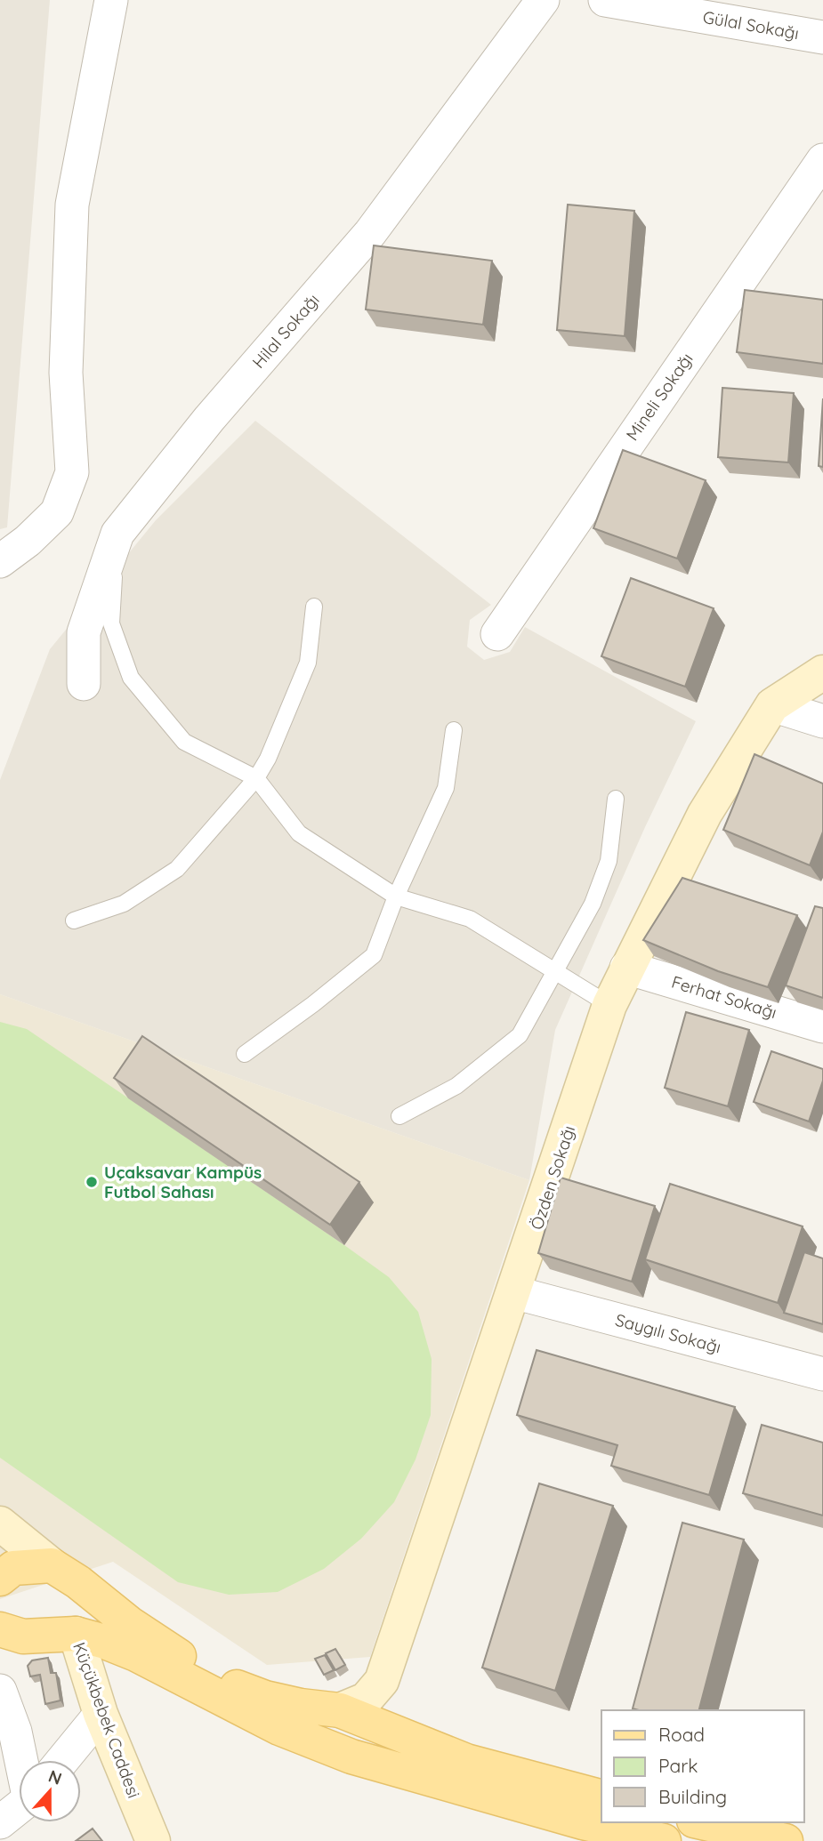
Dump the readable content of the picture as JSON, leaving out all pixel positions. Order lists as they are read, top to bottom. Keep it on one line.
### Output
{"streets":{"street":["Gülal Sokağı","Hilal Sokağı","Mineli Sokağı","Ferhat Sokağı","Özden Sokağı","Saygılı Sokağı","Küçükbebek Caddesi"]},"crossings":[["Ferhat Sokağı","Özden Sokağı"],["Özden Sokağı","Saygılı Sokağı"]],"places":["Uçaksavar Kampüs Futbol Sahası"],"legend":["Road","Park","Building"],"north":"top"}
